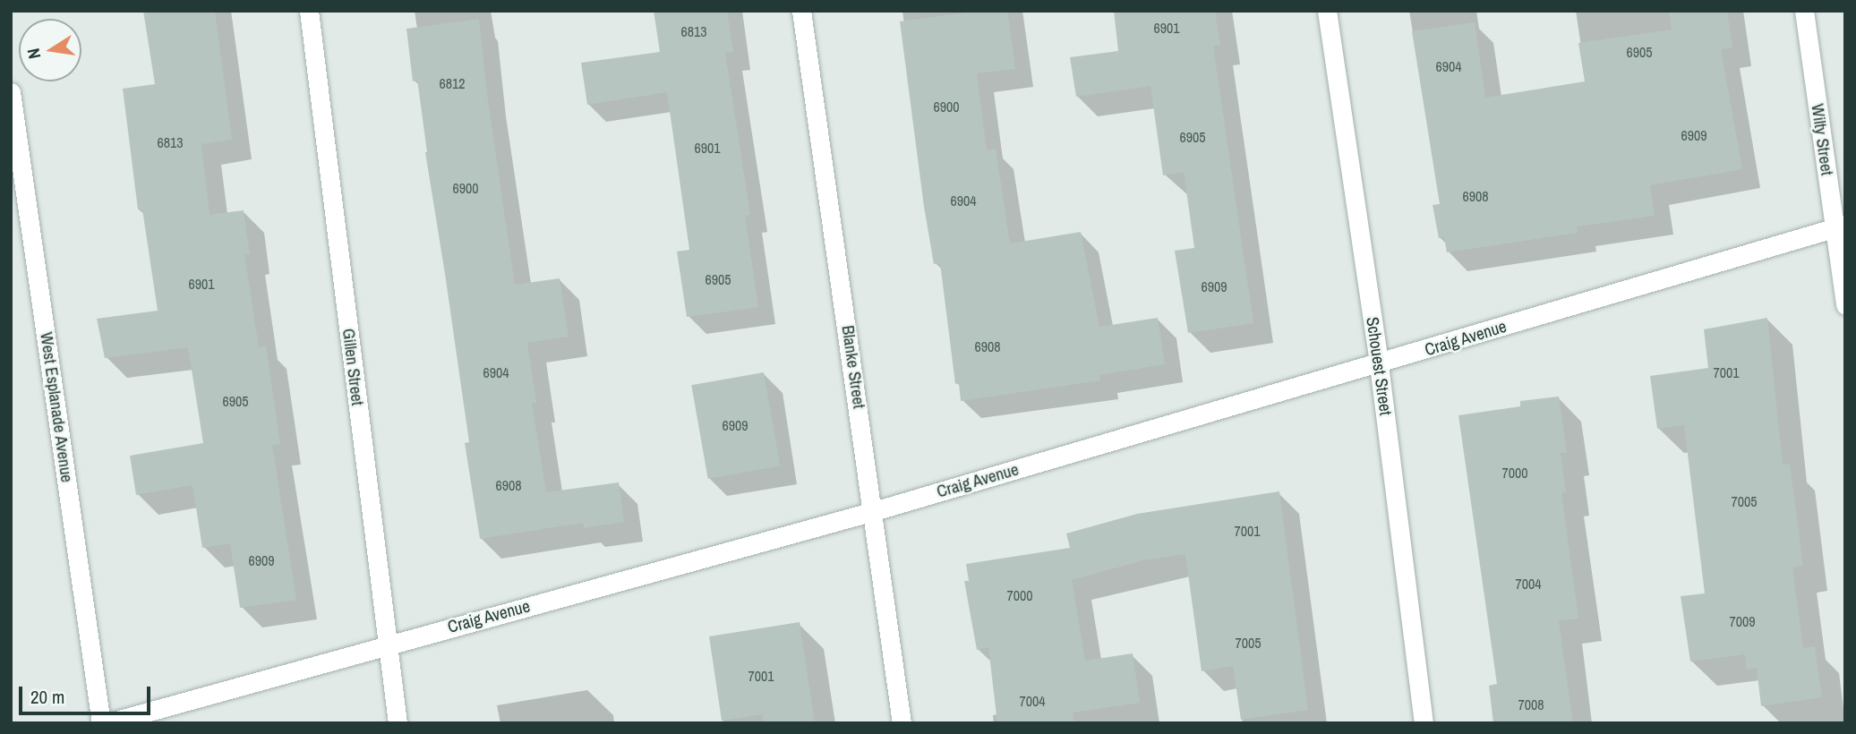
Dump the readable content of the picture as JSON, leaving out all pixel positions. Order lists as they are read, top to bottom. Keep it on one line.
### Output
{"streets":{"street":["Wilty Street","Craig Avenue","Schouest Street","Gillen Street","Blanke Street","West Esplanade Avenue"]},"crossings":[["Wilty Street","Craig Avenue"],["Craig Avenue","Schouest Street"],["Craig Avenue","Gillen Street"],["Craig Avenue","Blanke Street"]],"house_numbers":["6901","6813","6905","6904","6812","6900","6909","6905","6813","6901","6900","6908","6904","6905","6901","6909","6908","6904","7001","6905","6909","7000","6908","7005","7001","6909","7004","7000","7009","7005","7001","7004","7008"],"scale_bar":"20 m","north":"left"}
